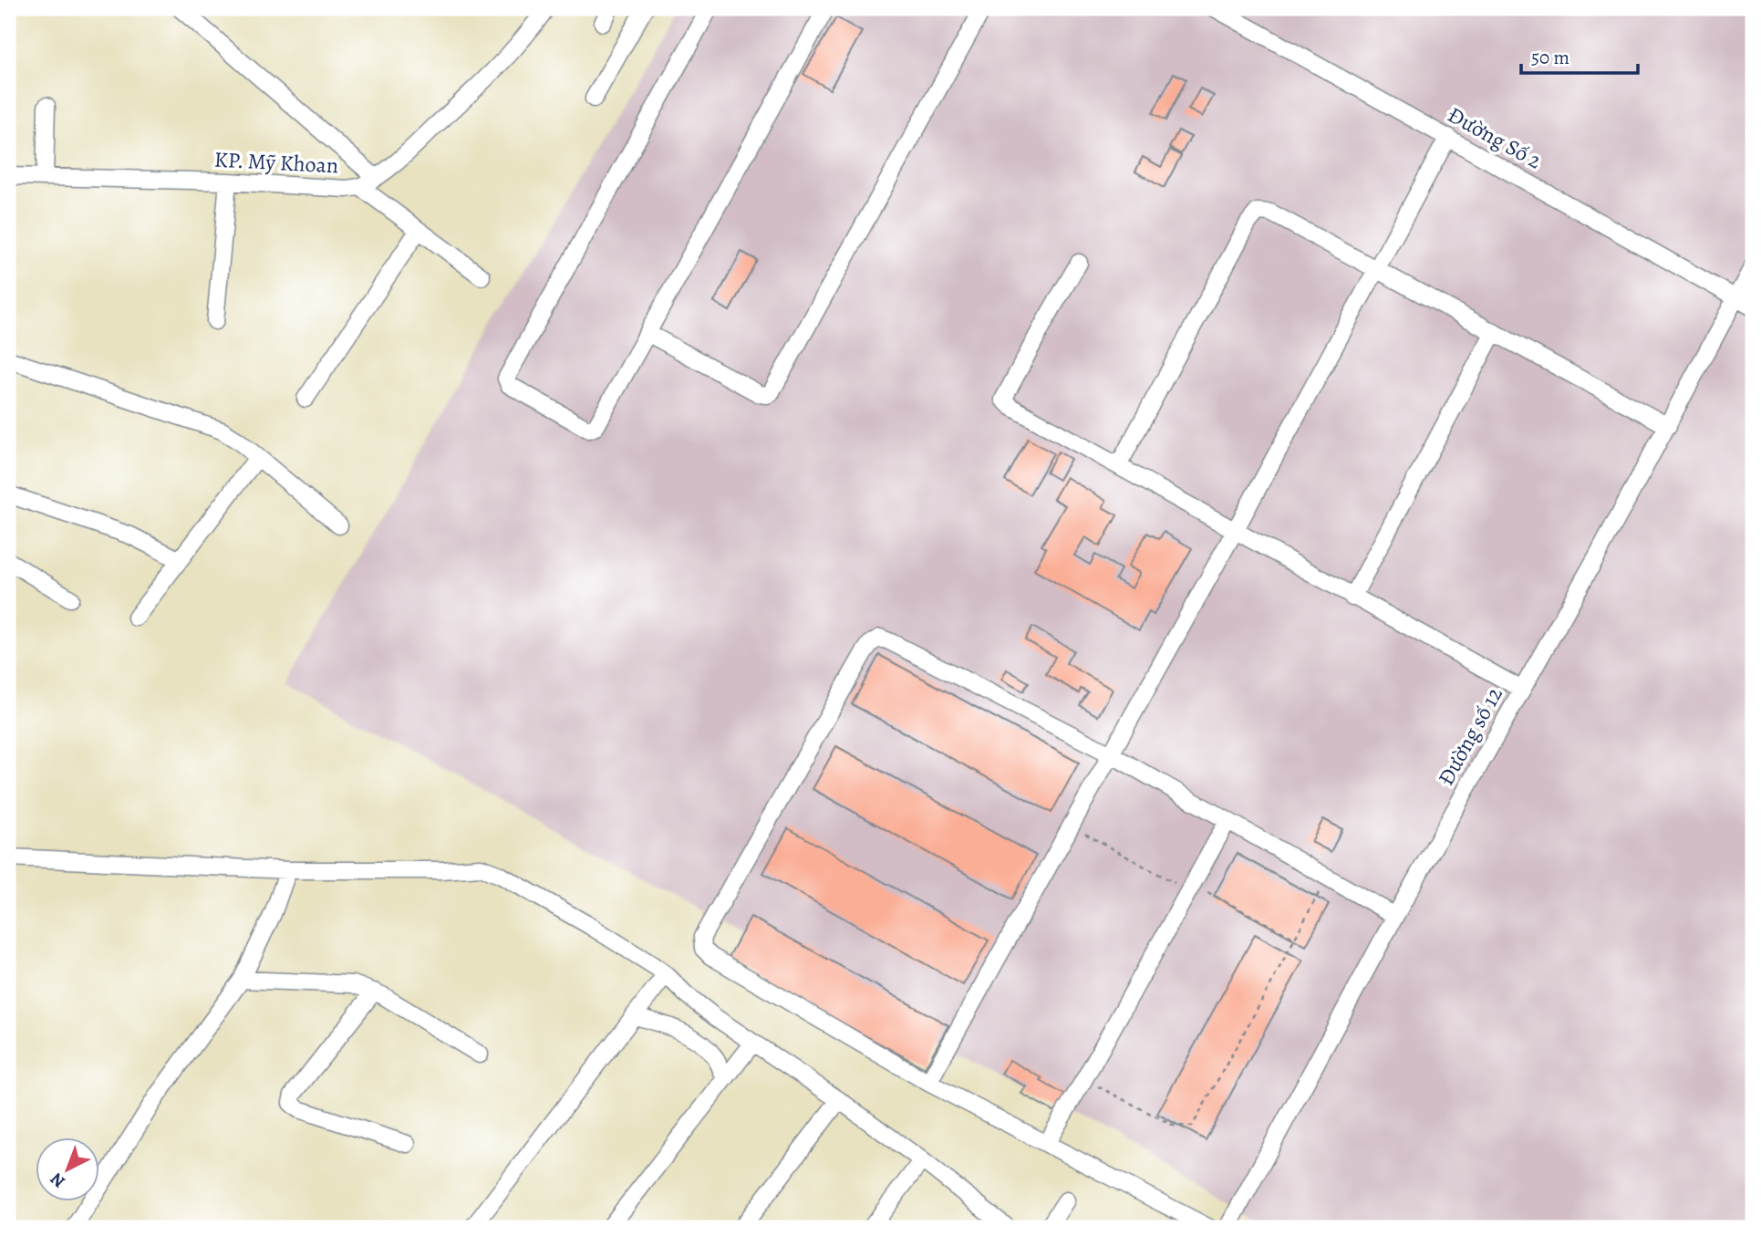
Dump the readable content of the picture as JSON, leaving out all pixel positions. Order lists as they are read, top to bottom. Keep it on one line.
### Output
{"streets":{"street":["Đường Số 2","KP. Mỹ Khoan","Đường số 12"]},"crossings":[["Đường Số 2","Đường số 12"]],"scale_bar":"50 m","north":"bottom left"}
